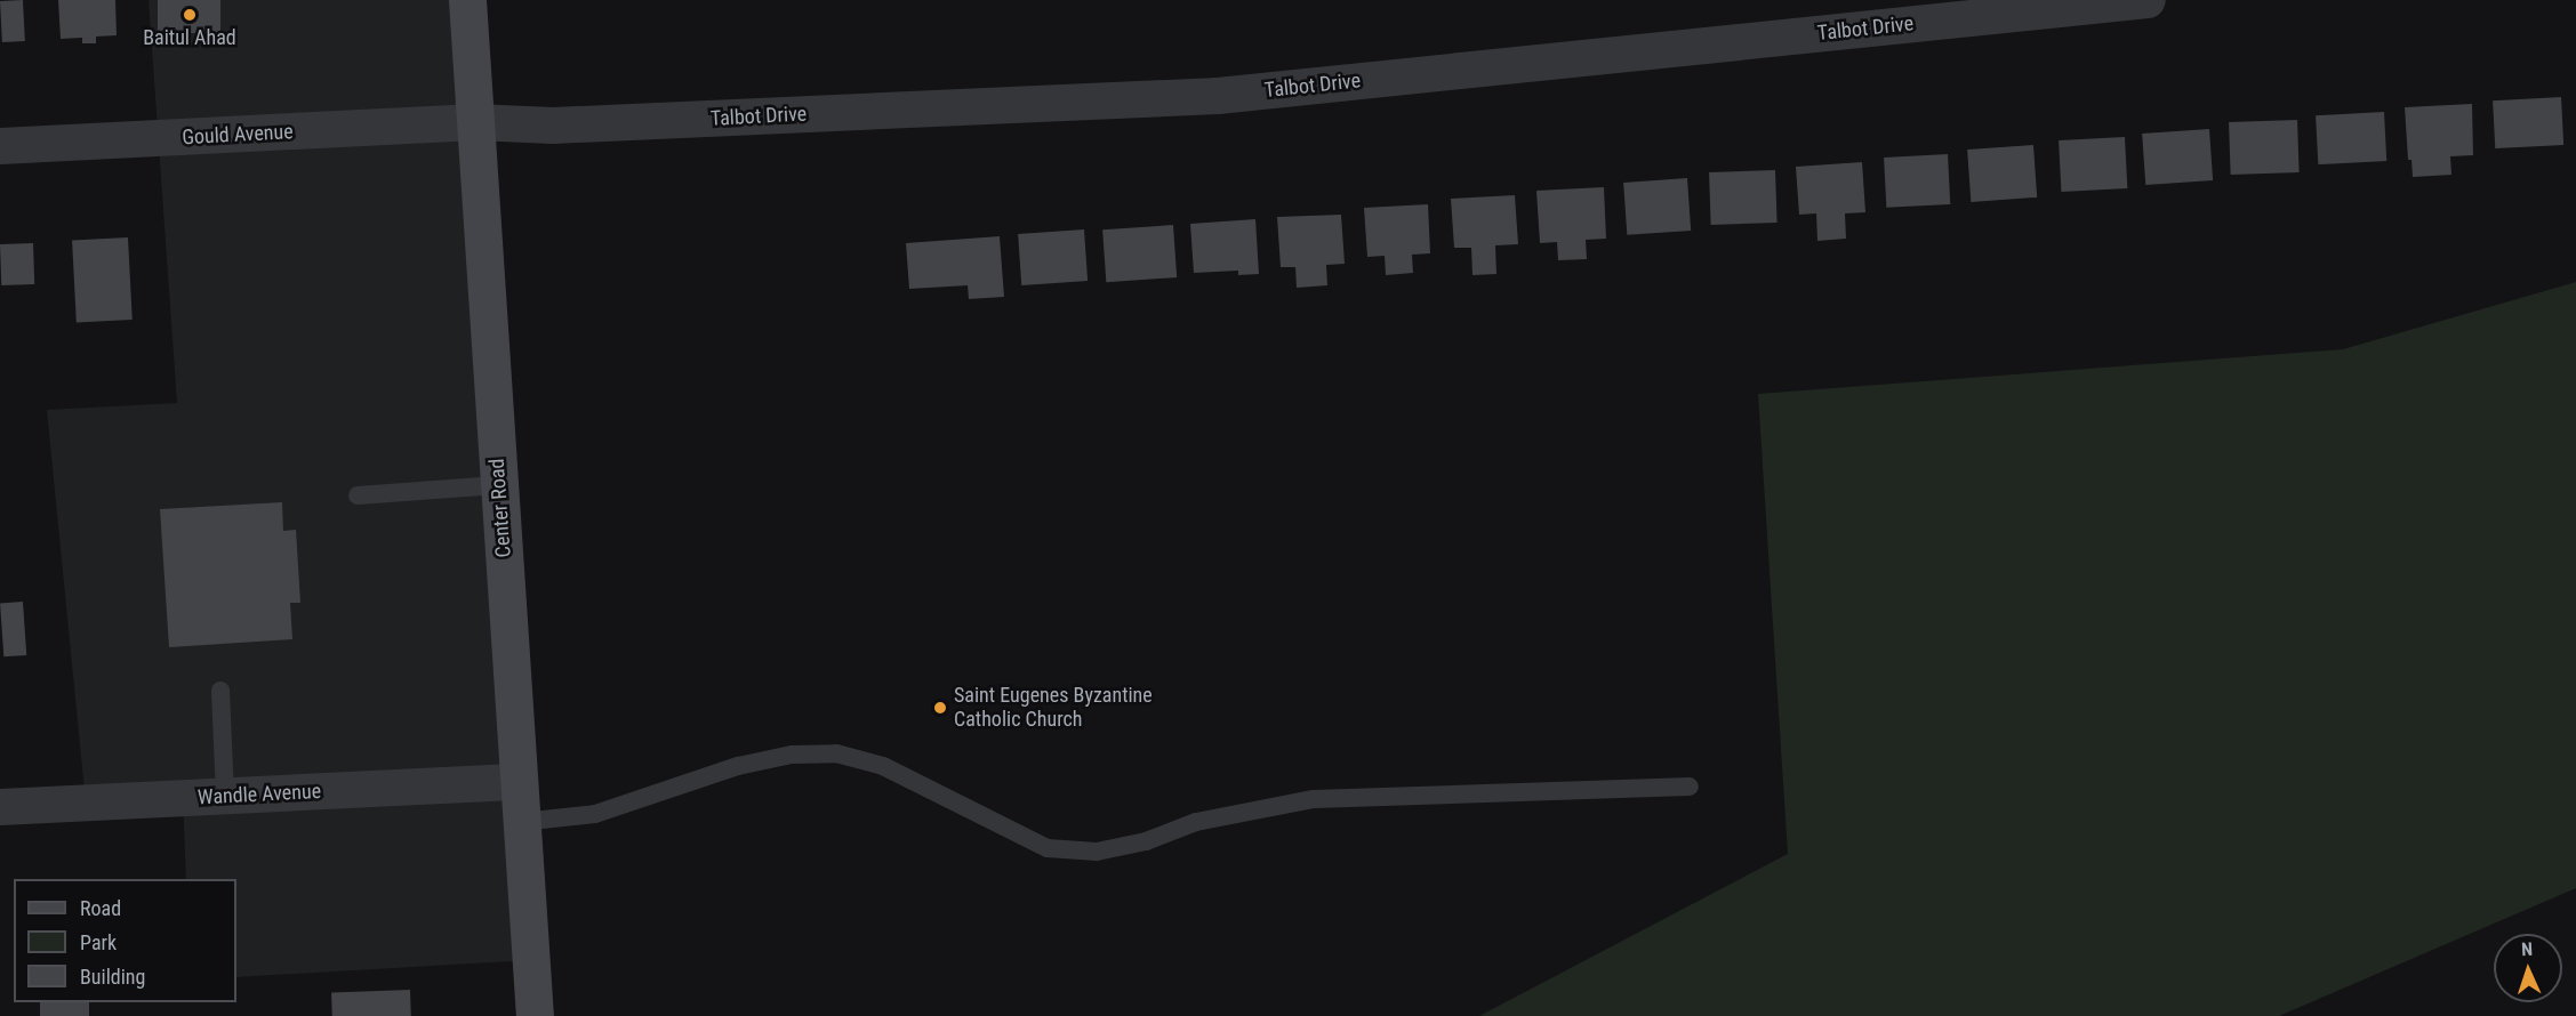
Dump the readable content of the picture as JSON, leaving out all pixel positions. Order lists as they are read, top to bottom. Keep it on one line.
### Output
{"streets":{"main road":["Center Road"],"street":["Talbot Drive","Gould Avenue","Wandle Avenue"]},"crossings":[["Talbot Drive","Gould Avenue"],["Talbot Drive","Center Road"],["Gould Avenue","Center Road"],["Center Road","Wandle Avenue"]],"places":["Baitul Ahad","Saint Eugenes Byzantine Catholic Church"],"legend":["Road","Park","Building"],"north":"top"}
